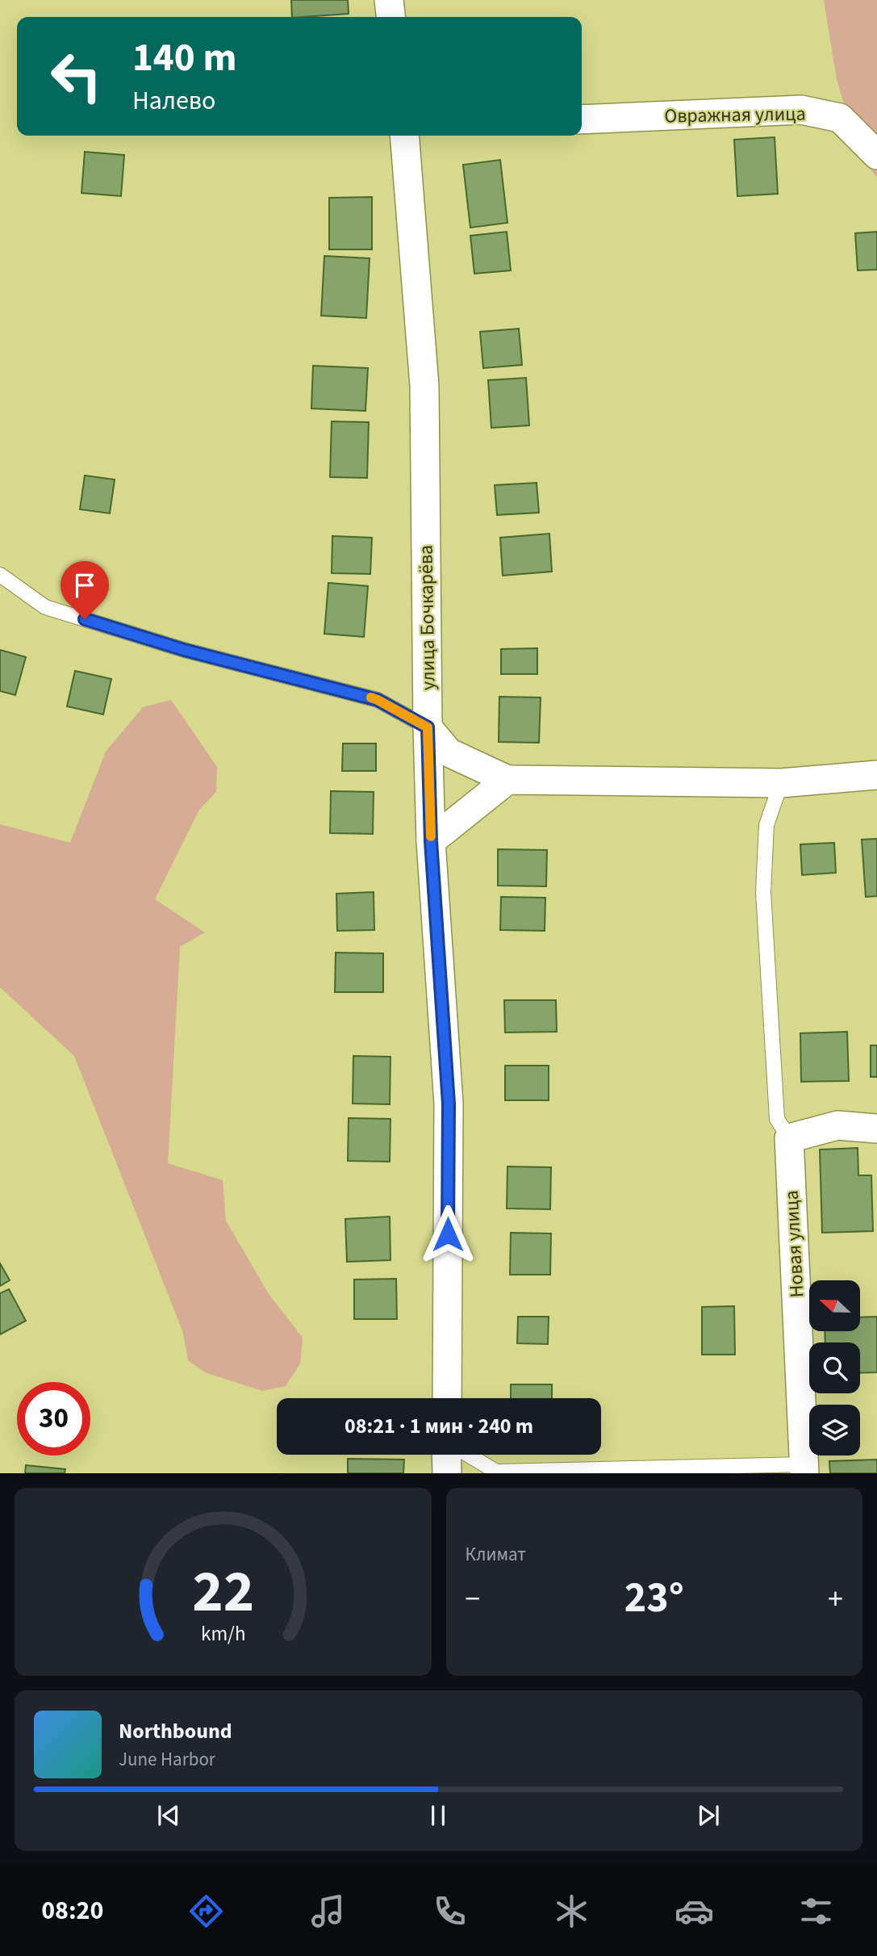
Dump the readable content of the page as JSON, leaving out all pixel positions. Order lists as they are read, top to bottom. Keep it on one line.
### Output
{"streets":{"street":["Овражная улица","улица Бочкарёва","Новая улица"]},"north":"left","page":{"turn":["140 m","Налево"],"limit":"30","trip":"08:21 · 1 мин · 240 m","tile":"Климат","heat":["−","23°","+"],"song":["Northbound","June Harbor"],"tabs":"08:20","gauge":["22","km/h"]}}
